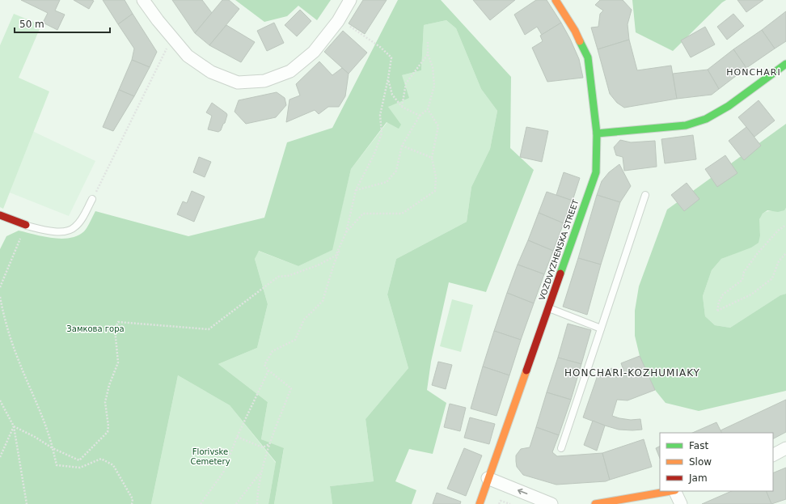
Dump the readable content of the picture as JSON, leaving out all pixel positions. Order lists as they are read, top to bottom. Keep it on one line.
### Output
{"streets":{"street":["VOZDVYZHENSKA STREET"]},"districts":["HONCHARI","HONCHARI-KOZHUMIAKY"],"parks":["Замкова гора","Florivske Cemetery"],"legend":["Fast","Slow","Jam"],"scale_bar":"50 m"}
